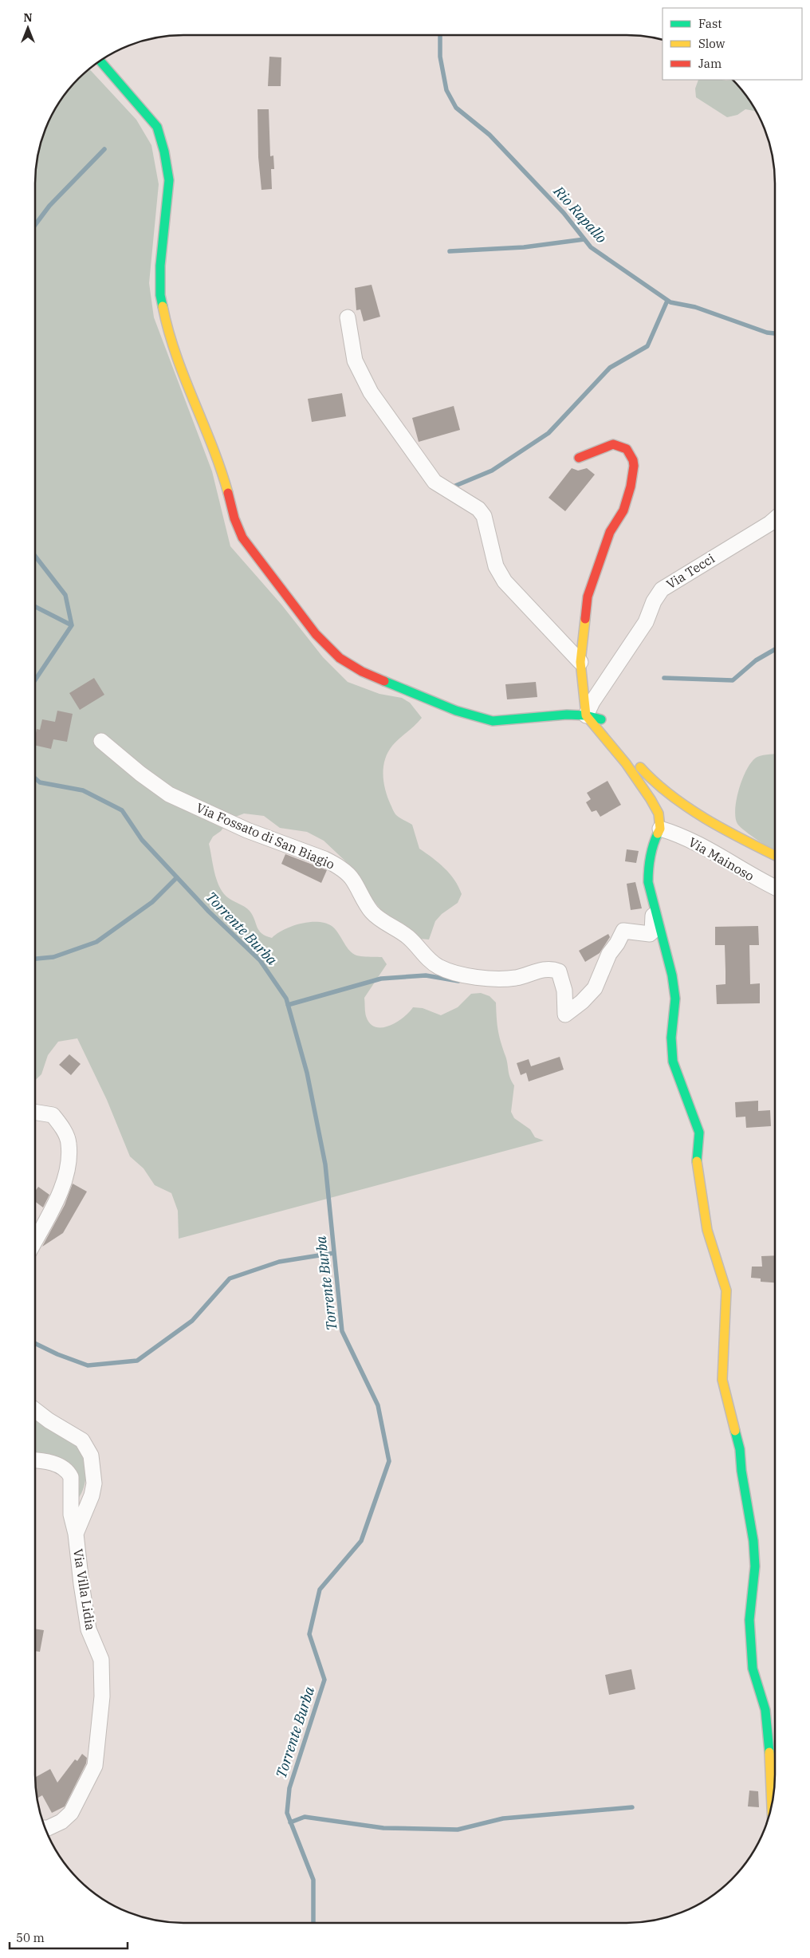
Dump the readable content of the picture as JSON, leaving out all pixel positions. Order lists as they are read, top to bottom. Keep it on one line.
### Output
{"streets":{"street":["Via Tecci","Via Fossato di San Biagio","Via Mainoso","Via Villa Lidia"]},"water":["Rio Rapallo","Torrente Burba"],"legend":["Fast","Slow","Jam"],"scale_bar":"50 m","north":"top"}
